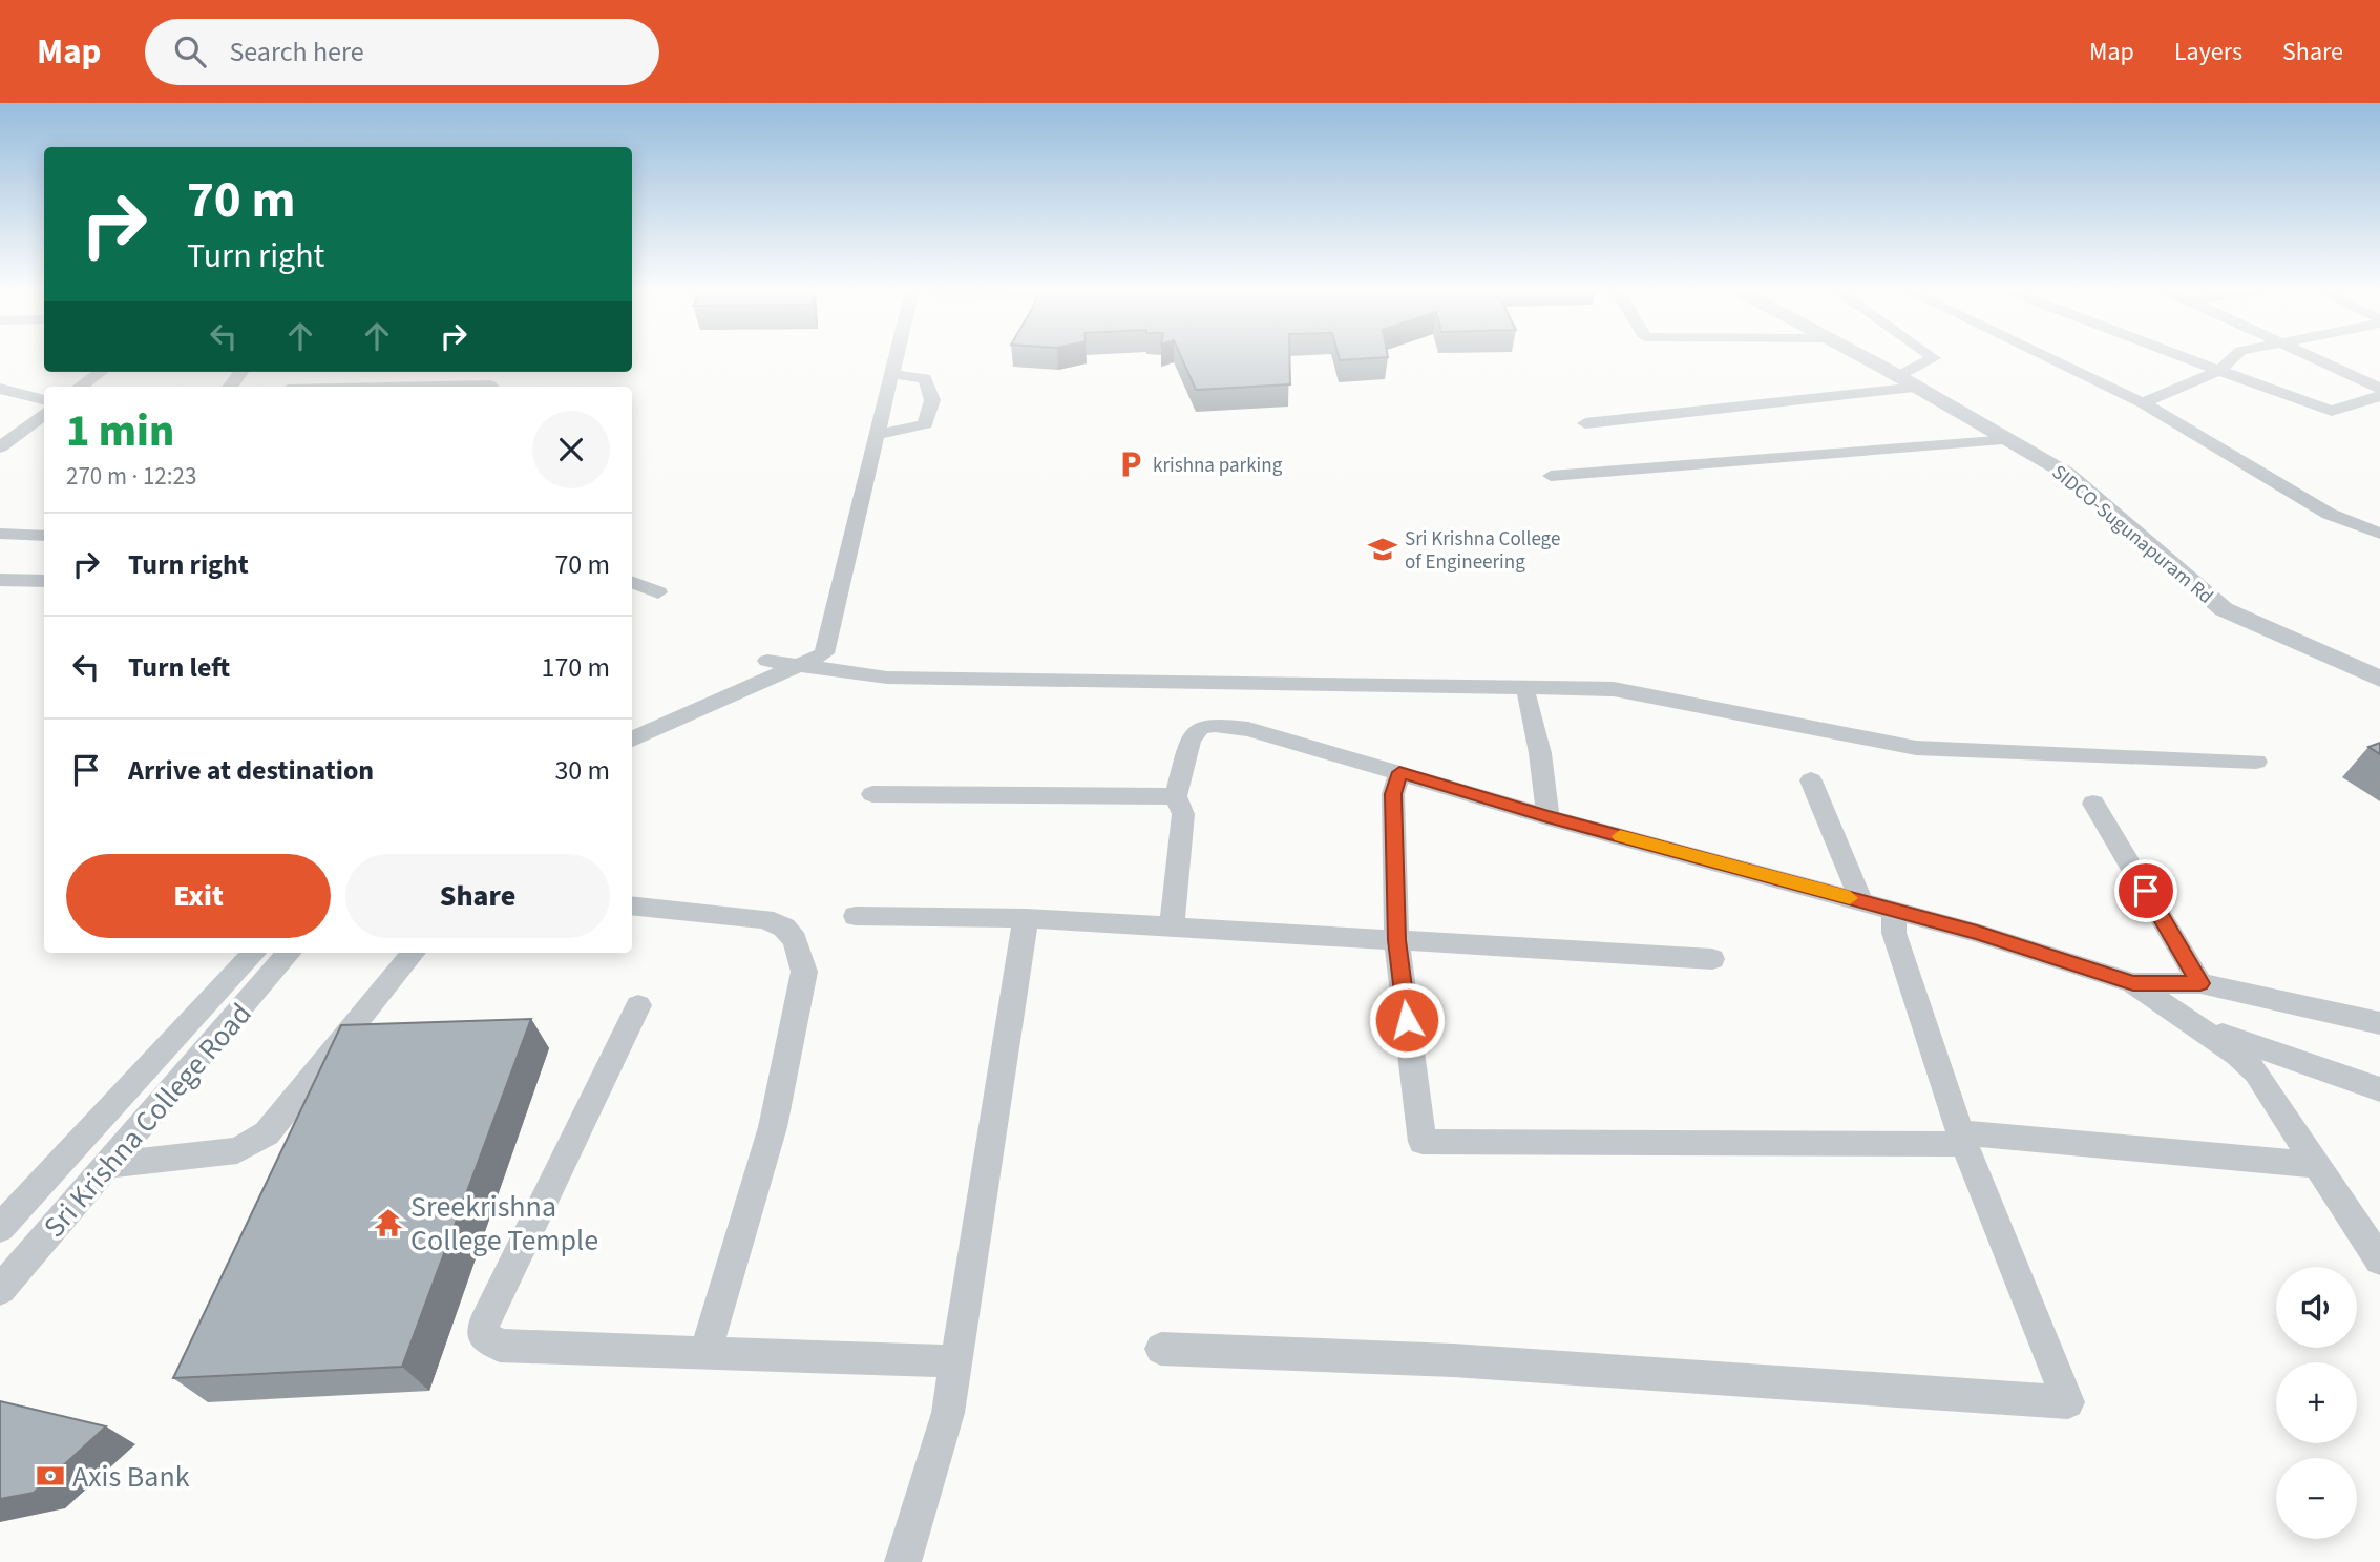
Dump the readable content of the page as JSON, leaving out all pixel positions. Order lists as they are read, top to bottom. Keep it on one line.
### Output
{"streets":{"street":["SIDCO-Sugunapuram Rd","Sri Krishna College Road"]},"places":{"parking":["krishna parking"],"school or university":["Sri Krishna College of Engineering"],"temple":["Sreekrishna College Temple"],"bank":["Axis Bank"]},"page":{"header":"Map","search":"Search here","nav":["Map","Layers","Share"],"turn":["70 m","Turn right"],"heading":["1 min","270 m · 12:23"],"list":[{"name":"Turn right","value":"70 m"},{"name":"Turn left","value":"170 m"},{"name":"Arrive at destination","value":"30 m"}],"buttons":["Exit","Share"],"map_buttons":["+","−"]}}
